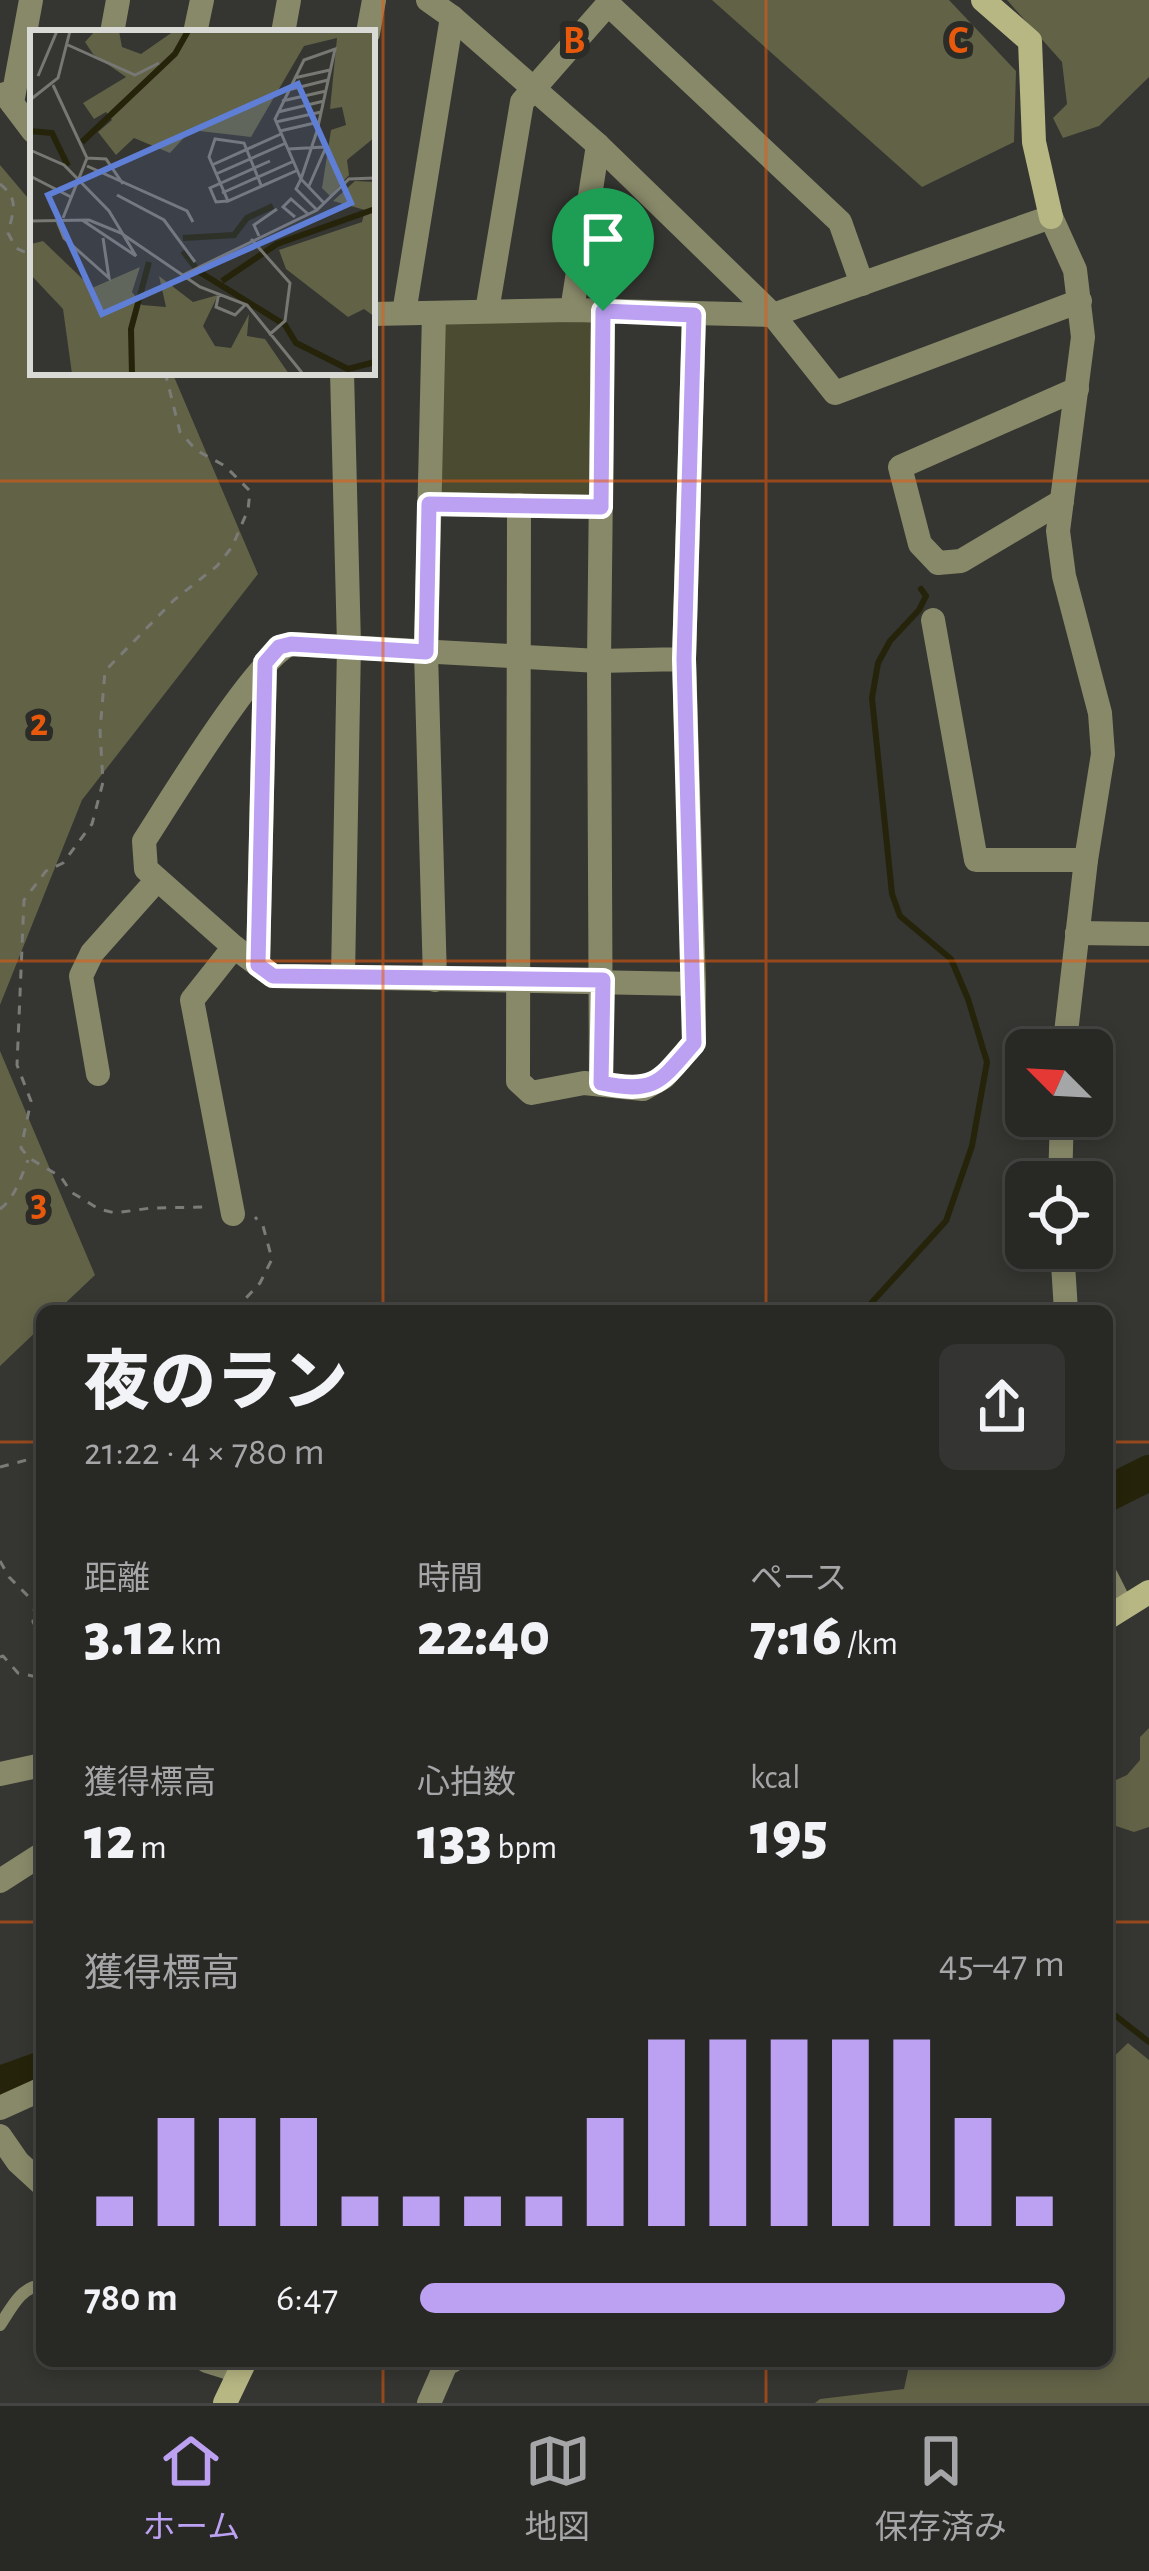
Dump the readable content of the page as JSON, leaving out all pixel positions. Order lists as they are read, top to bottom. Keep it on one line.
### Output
{"north":"top left","page":{"heading":["夜のラン","21:22 · 4 × 780 m"],"stats":[["距離","3.12 km"],["時間","22:40"],["ペース","7:16 /km"],["獲得標高","12 m"],["心拍数","133 bpm"],["kcal","195"]],"chart":["獲得標高","45–47 m"],"list":[{"name":"780 m","note":"6:47"}],"tabs":["ホーム","地図","保存済み"]},"grid":{"columns":["B","C"],"rows":["2","3"]}}
